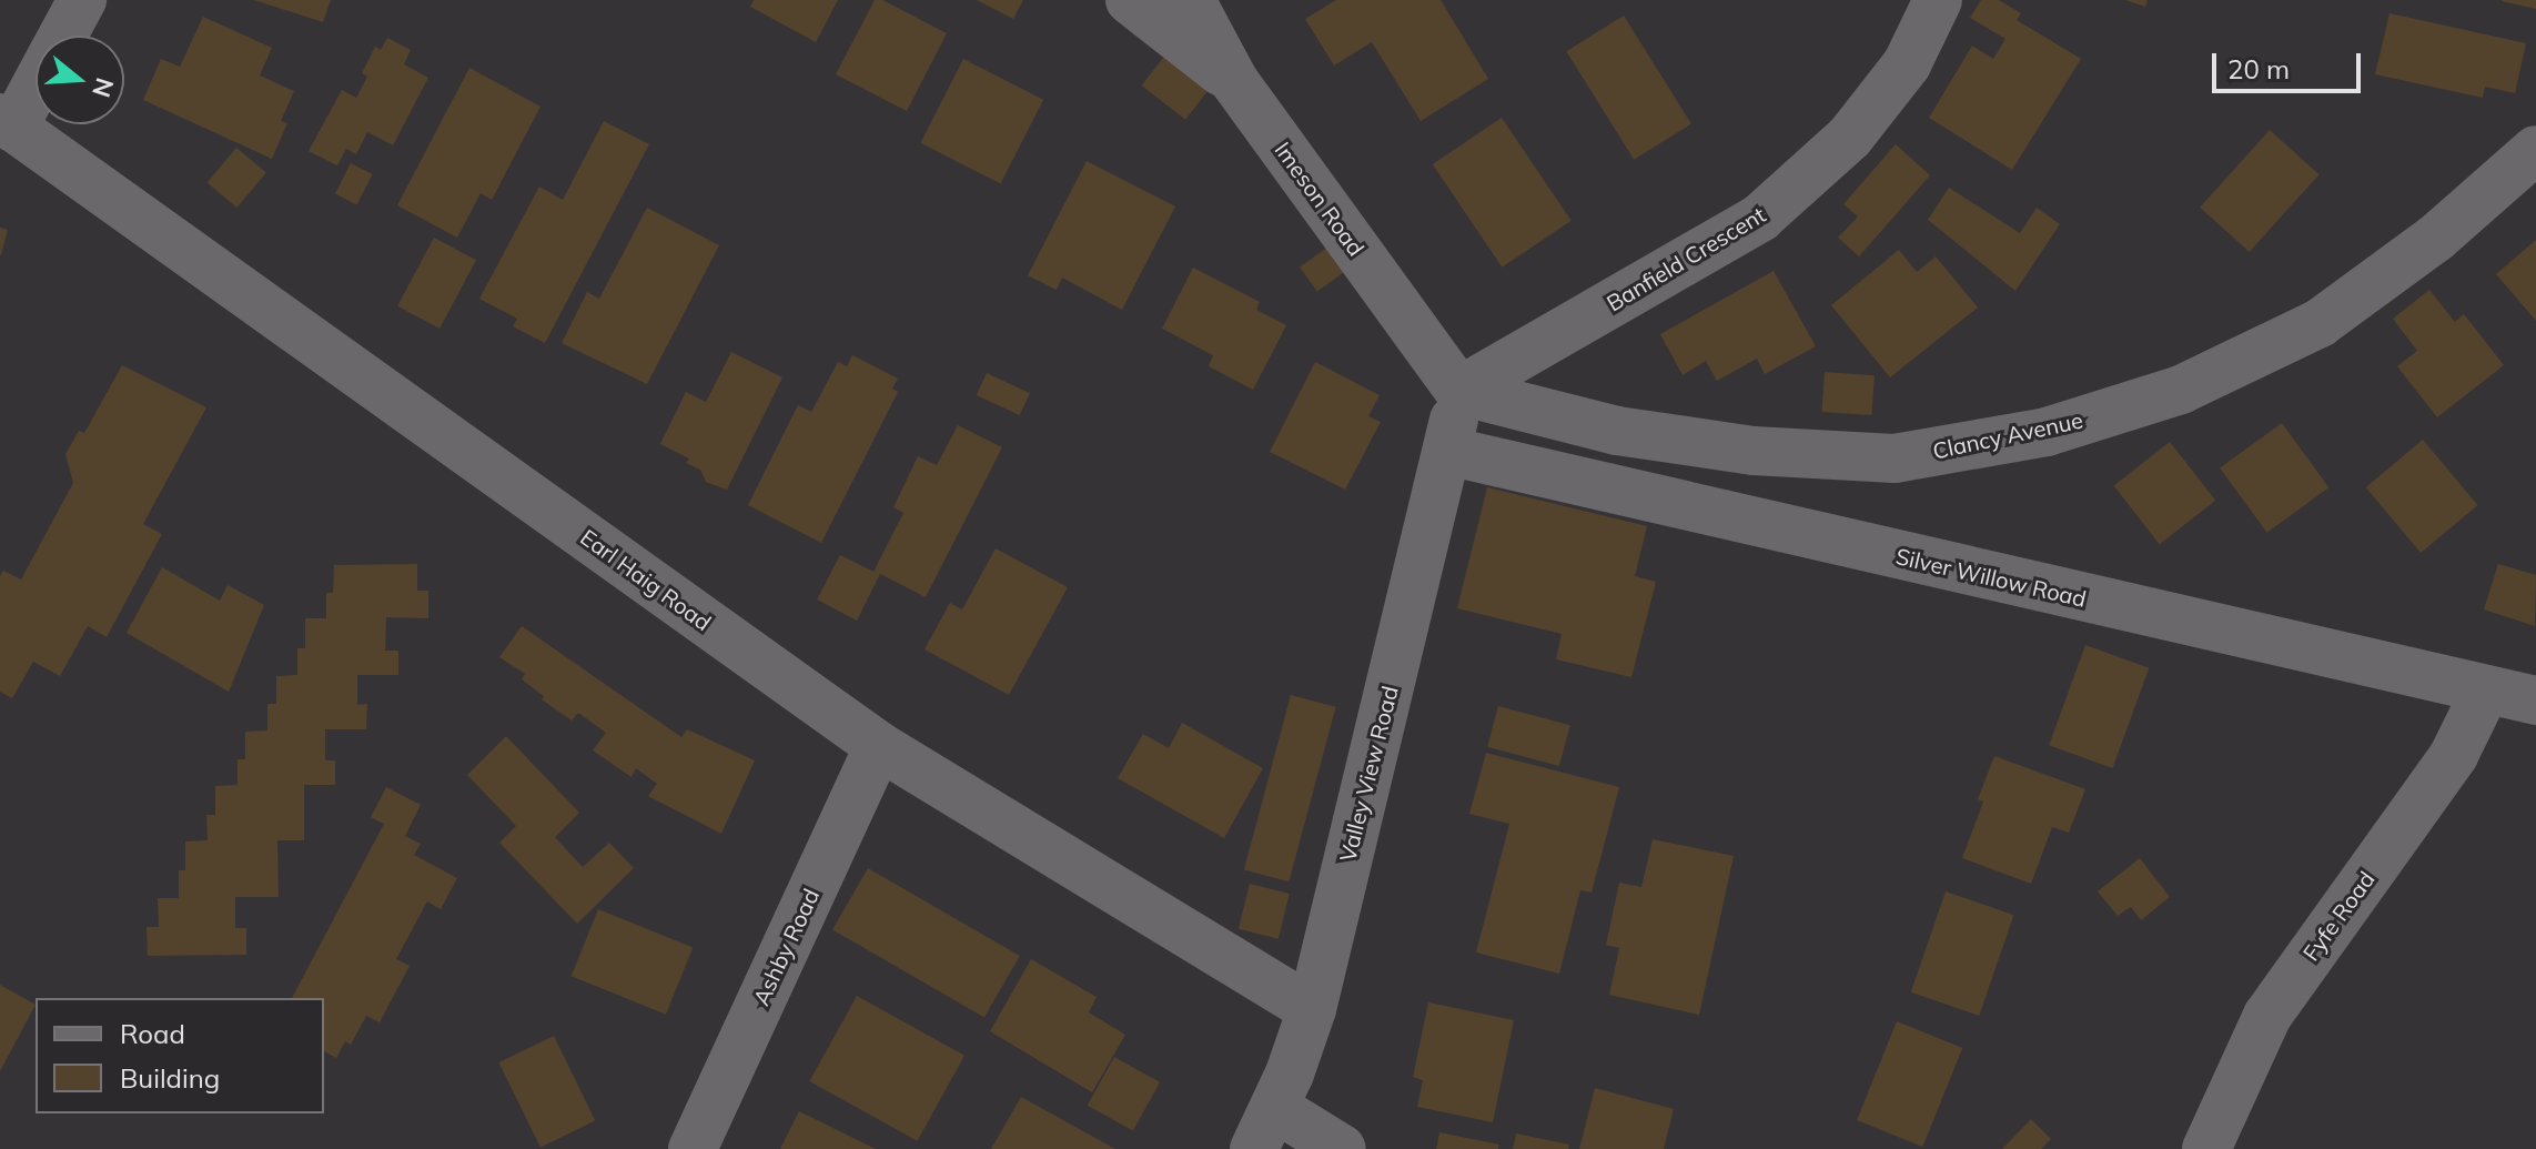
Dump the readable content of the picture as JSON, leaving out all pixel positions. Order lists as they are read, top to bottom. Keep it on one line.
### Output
{"streets":{"street":["Imeson Road","Banfield Crescent","Clancy Avenue","Silver Willow Road","Earl Haig Road","Valley View Road","Fyfe Road","Ashby Road"]},"crossings":[["Imeson Road","Banfield Crescent"],["Imeson Road","Clancy Avenue"],["Imeson Road","Valley View Road"],["Banfield Crescent","Clancy Avenue"],["Banfield Crescent","Valley View Road"],["Clancy Avenue","Valley View Road"],["Silver Willow Road","Valley View Road"],["Silver Willow Road","Fyfe Road"],["Earl Haig Road","Valley View Road"],["Earl Haig Road","Ashby Road"]],"legend":["Road","Building"],"scale_bar":"20 m","north":"right"}
